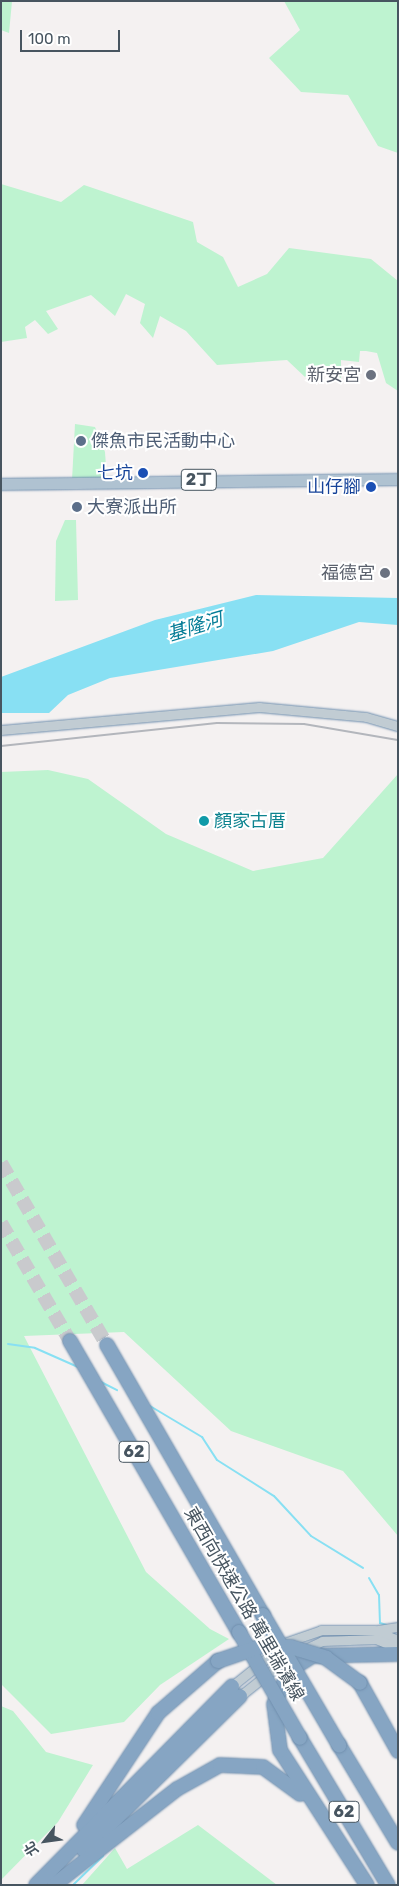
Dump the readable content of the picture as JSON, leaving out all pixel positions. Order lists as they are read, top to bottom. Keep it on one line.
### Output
{"streets":{"highway":["62","東西向快速公路 萬里瑞濱線"],"main road":["2丁"]},"water":["基隆河"],"places":["新安宮","傑魚市民活動中心","七坑","山仔腳","大寮派出所","福德宮","顏家古厝"],"scale_bar":"100 m","north":"bottom left"}
